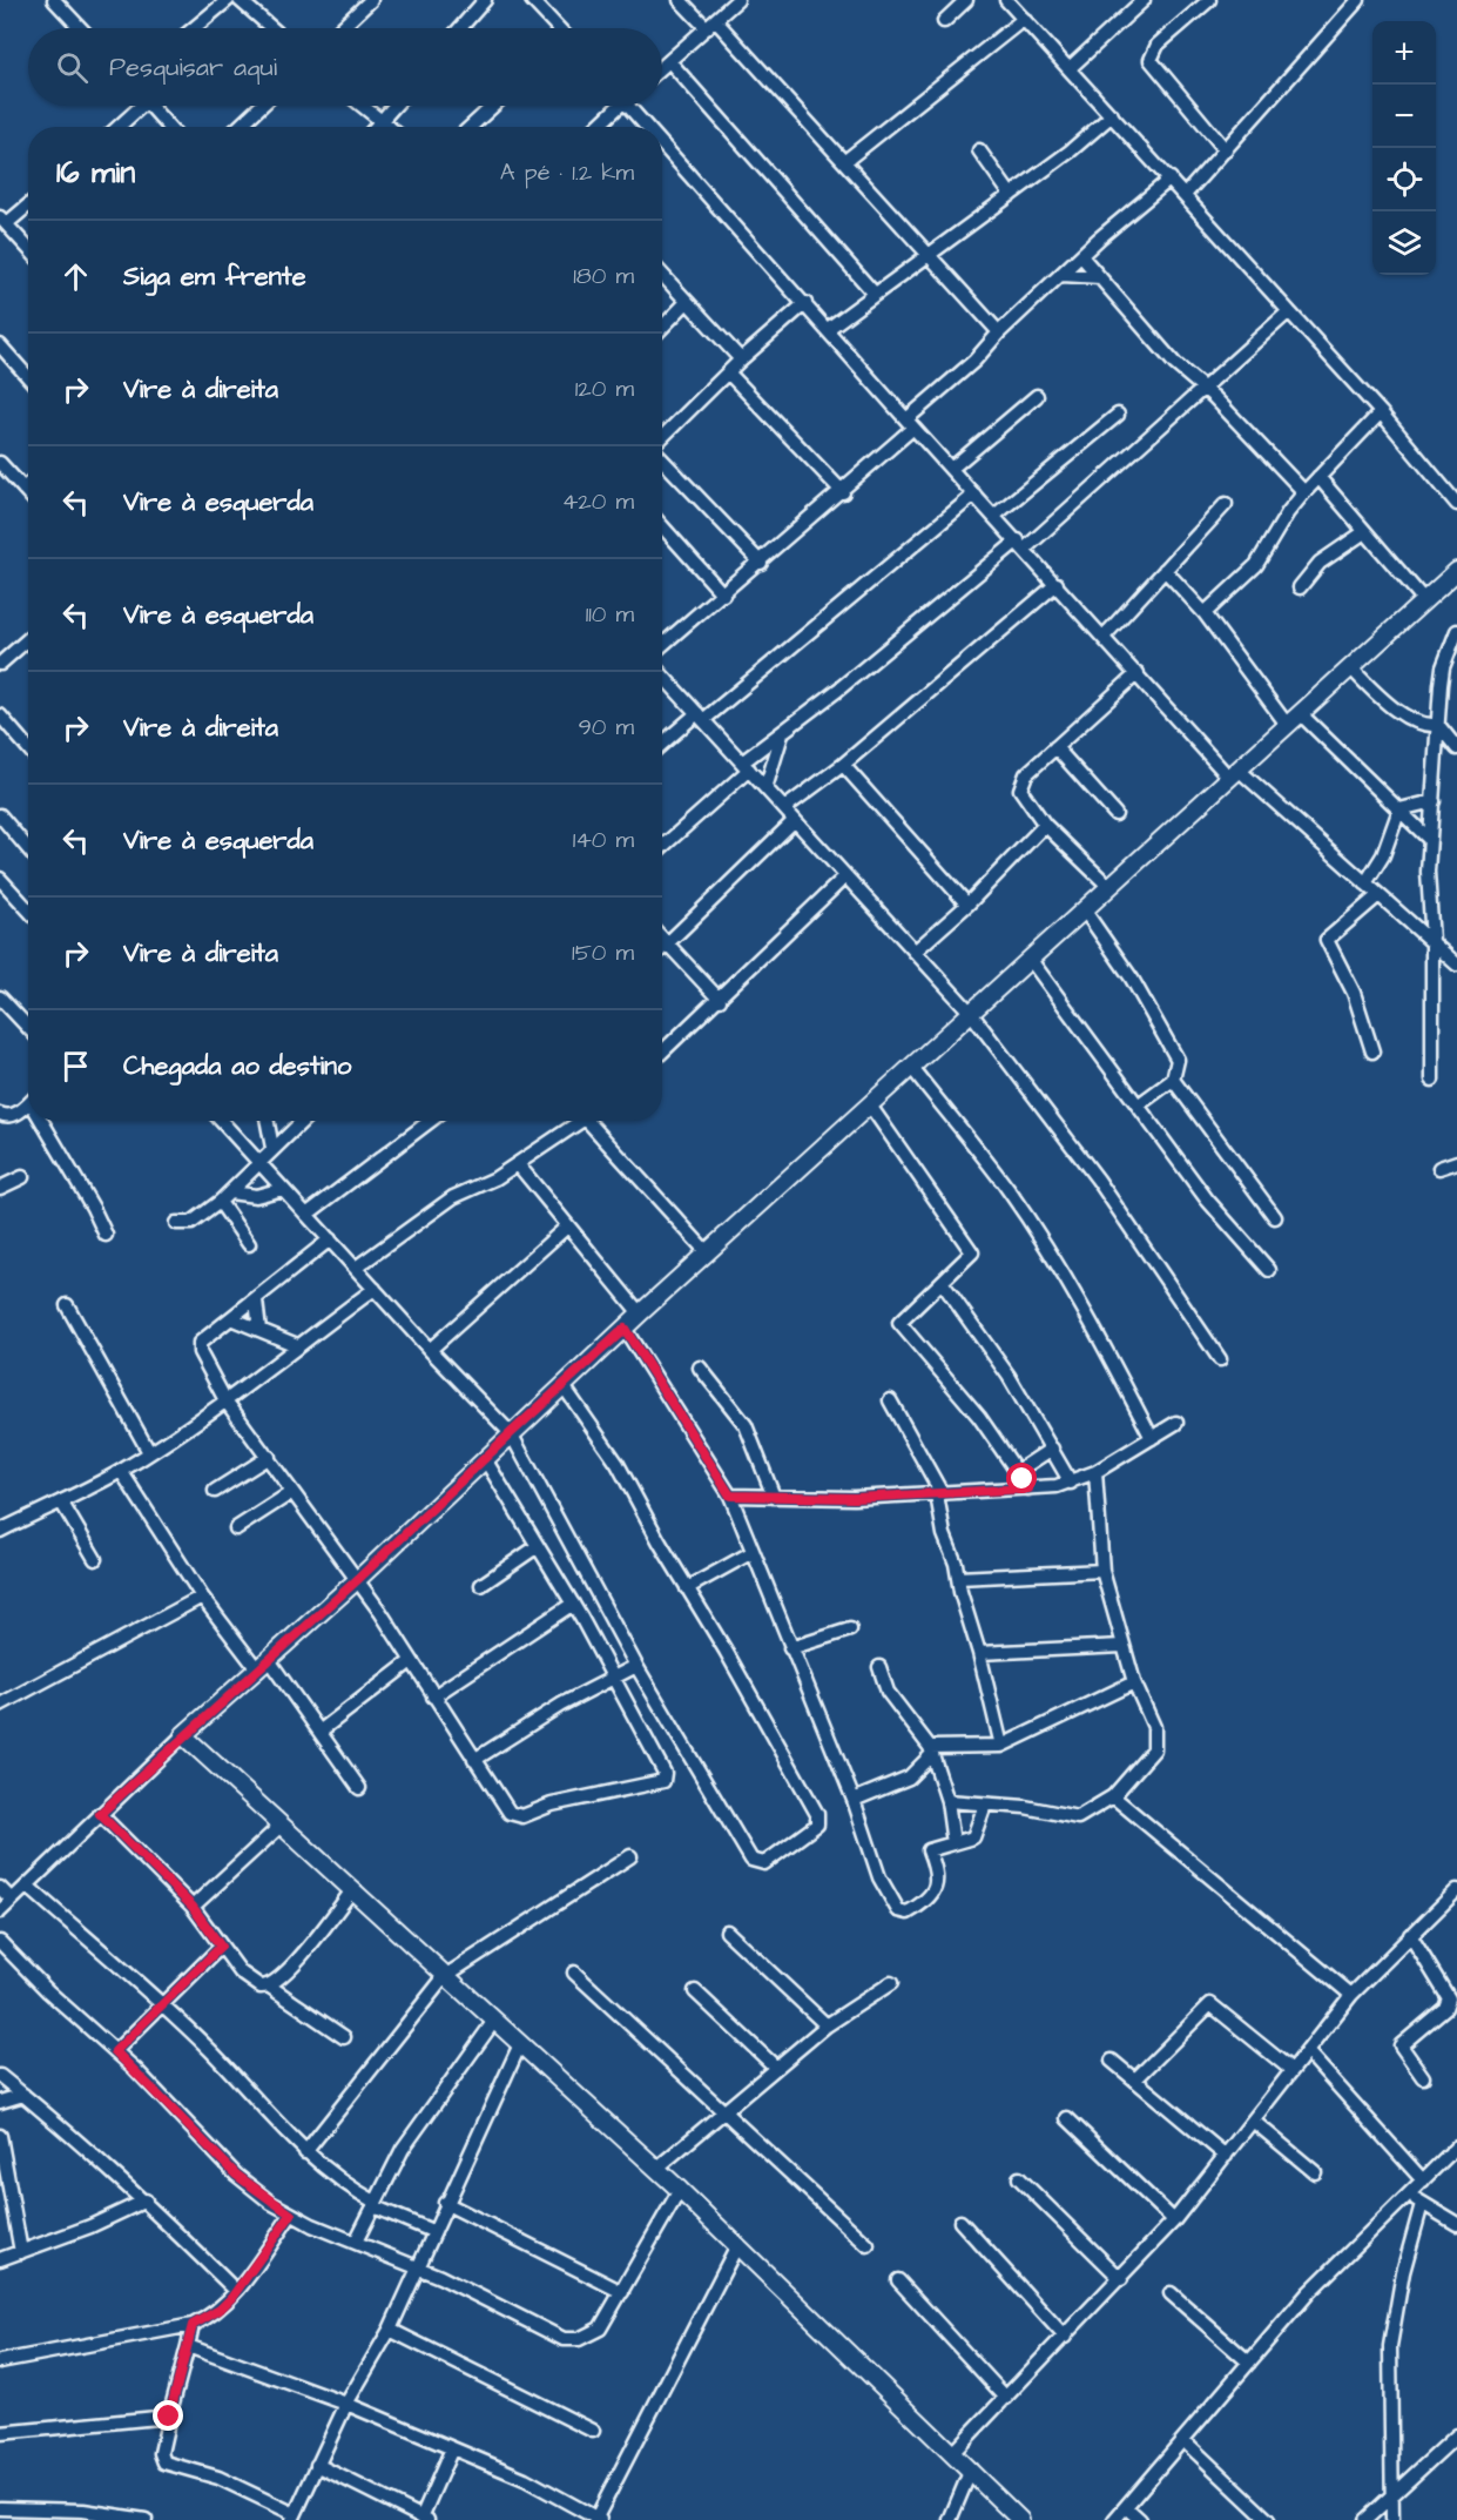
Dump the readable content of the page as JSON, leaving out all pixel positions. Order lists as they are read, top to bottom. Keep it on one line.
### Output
{"page":{"map_buttons":["+","−"],"search":"Pesquisar aqui","heading":["16 min","A pé · 1.2 km"],"list":[["Siga em frente","180 m"],["Vire à direita","120 m"],["Vire à esquerda","420 m"],["Vire à esquerda","110 m"],["Vire à direita","90 m"],["Vire à esquerda","140 m"],["Vire à direita","150 m"],"Chegada ao destino"]}}
